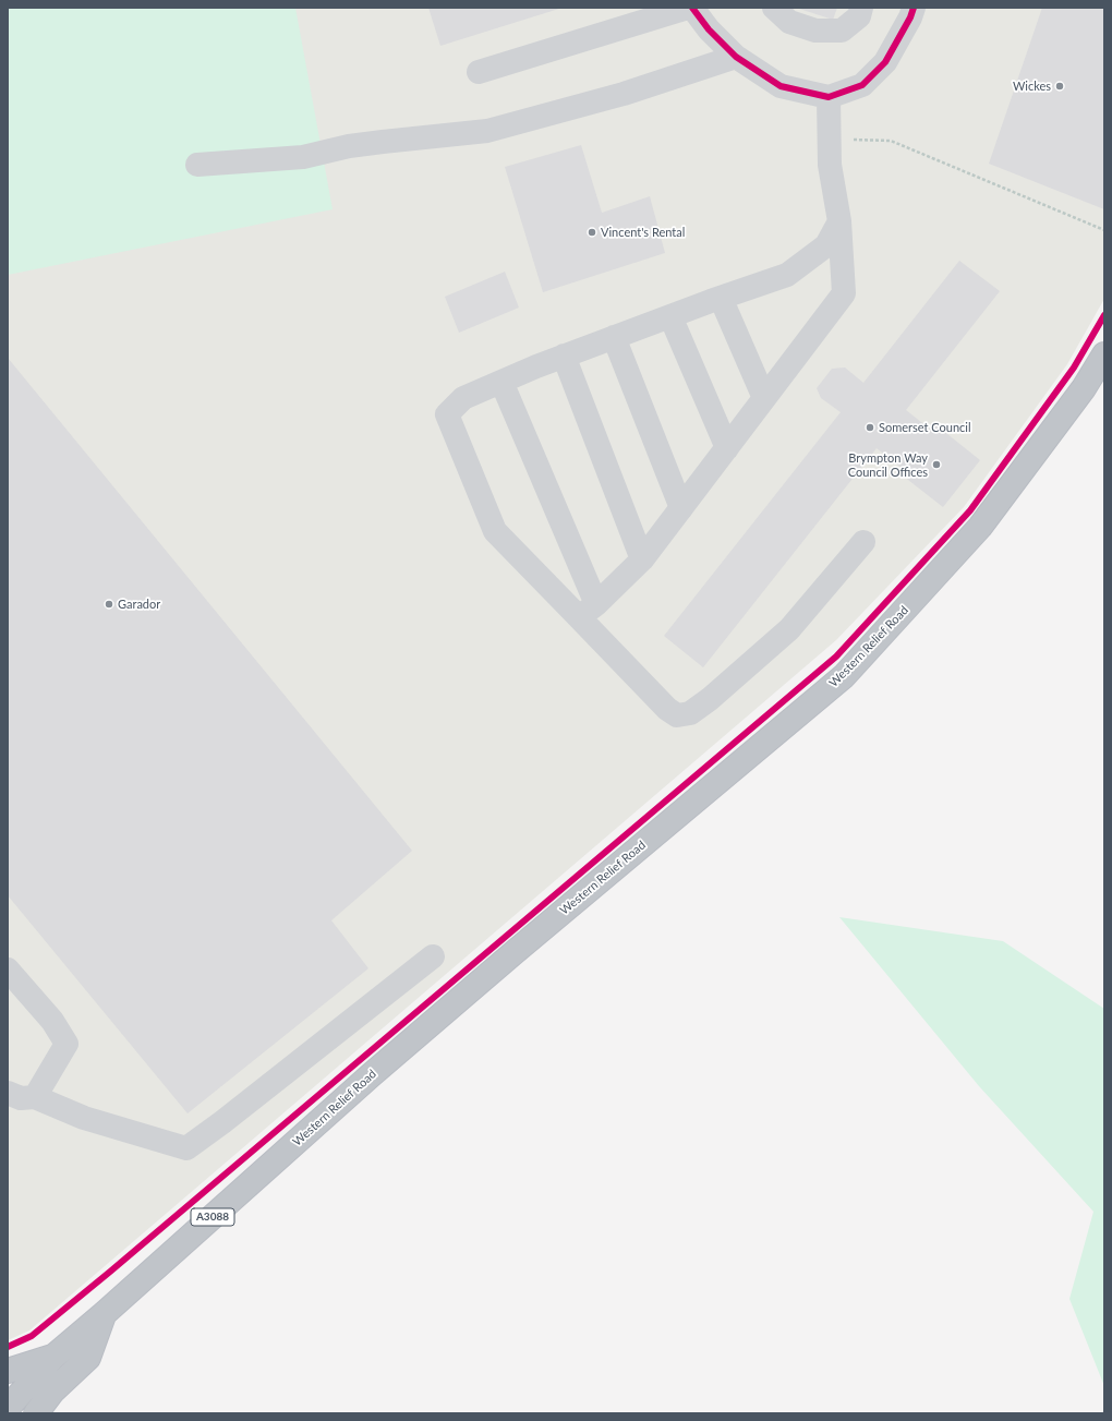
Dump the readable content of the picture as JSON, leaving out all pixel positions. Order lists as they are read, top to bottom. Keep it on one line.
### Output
{"streets":{"highway":["Western Relief Road","A3088"]},"places":["Wickes","Vincent's Rental","Somerset Council","Brympton Way Council Offices","Garador"]}
